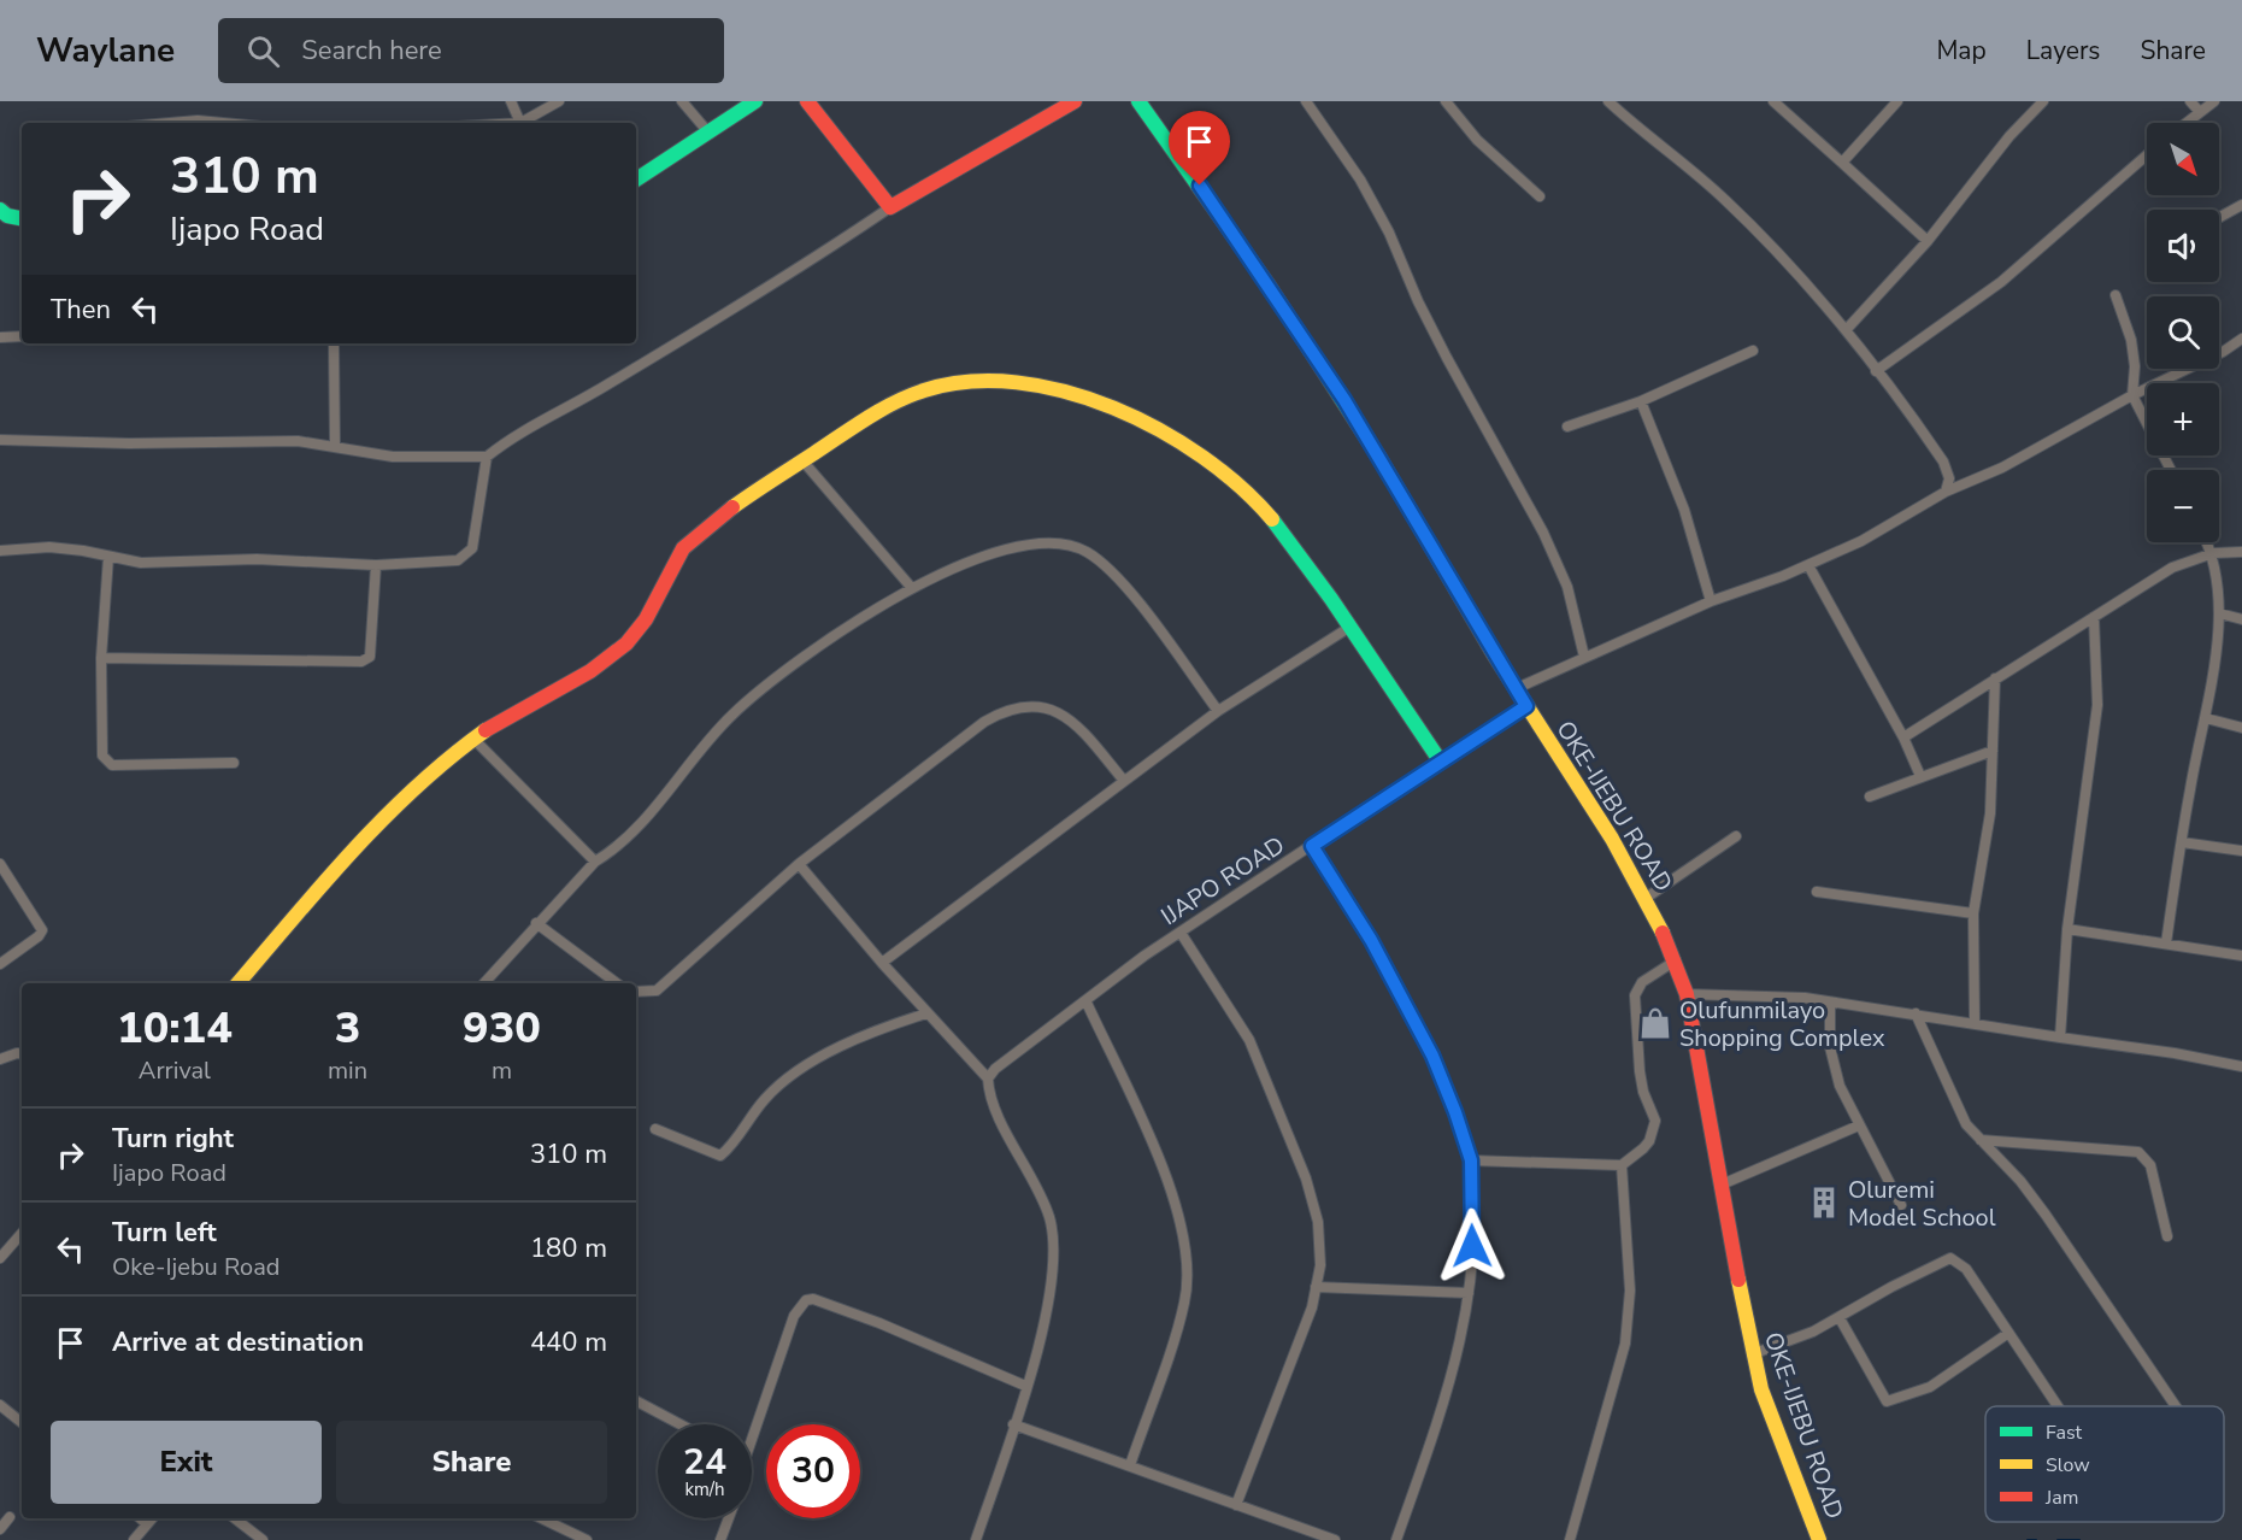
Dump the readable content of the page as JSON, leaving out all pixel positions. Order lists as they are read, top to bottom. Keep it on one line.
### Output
{"streets":{"street":["OKE-IJEBU ROAD","IJAPO ROAD"]},"crossings":[["OKE-IJEBU ROAD","IJAPO ROAD"]],"places":{"shop":["Olufunmilayo Shopping Complex"],"building":["Oluremi Model School"]},"legend":["Fast","Slow","Jam"],"north":"bottom right","page":{"header":"Waylane","search":"Search here","nav":["Map","Layers","Share"],"map_buttons":["+","−"],"turn":["310 m","Ijapo Road"],"then":"Then","eta":["10:14","Arrival","3","min","930","m"],"list":[{"name":"Turn right","note":"Ijapo Road","value":"310 m"},{"name":"Turn left","note":"Oke-Ijebu Road","value":"180 m"},{"name":"Arrive at destination","value":"440 m"}],"buttons":["Exit","Share"],"speed":"24 km/h","limit":"30"}}
